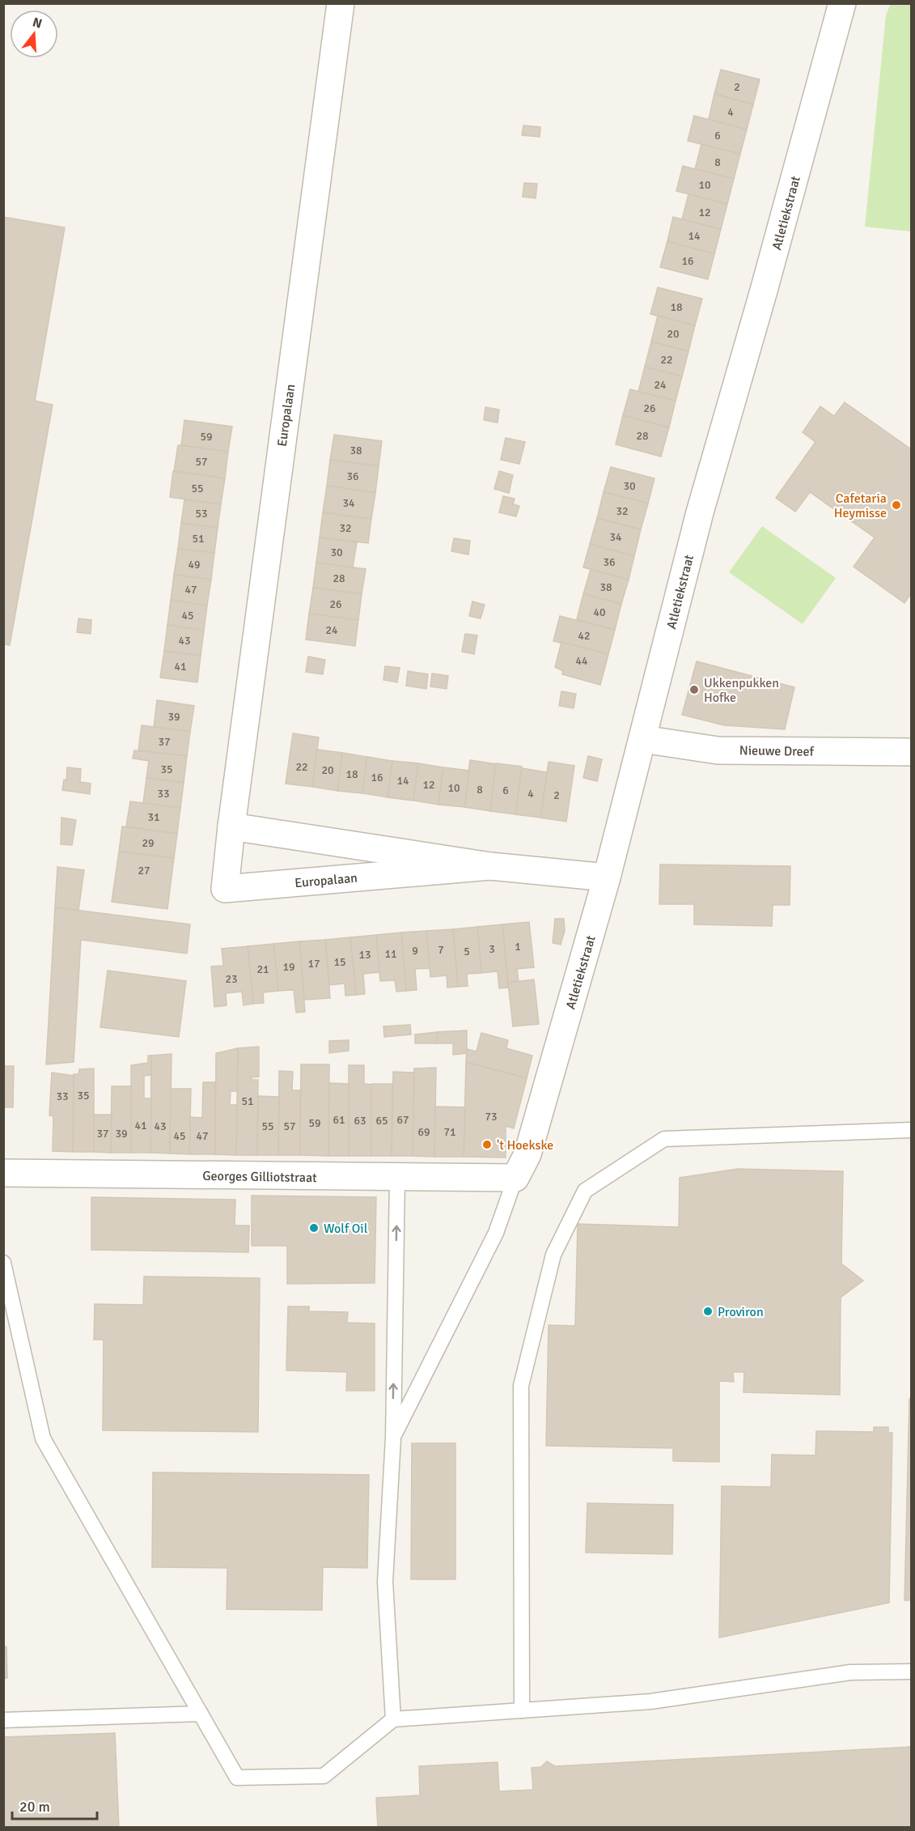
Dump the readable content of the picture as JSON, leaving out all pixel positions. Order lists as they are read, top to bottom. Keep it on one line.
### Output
{"streets":{"street":["Atletiekstraat","Europalaan","Nieuwe Dreef","Georges Gilliotstraat"]},"crossings":[["Atletiekstraat","Europalaan"],["Atletiekstraat","Nieuwe Dreef"],["Atletiekstraat","Georges Gilliotstraat"]],"places":["Cafetaria Heymisse","Ukkenpukken Hofke","'t Hoekske","Wolf Oil","Proviron"],"house_numbers":["2","4","6","8","10","12","14","16","18","20","22","24","26","28","59","38","57","36","30","55","34","32","53","32","34","51","30","36","49","28","38","47","26","40","45","24","42","43","44","41","39","37","22","35","20","18","16","14","12","10","8","6","33","4","2","31","29","27","1","3","7","9","5","11","13","15","17","19","21","23","35","33","51","73","61","67","63","65","59","41","43","55","57","69","71","37","39","45","47"],"scale_bar":"20 m","north":"top"}
